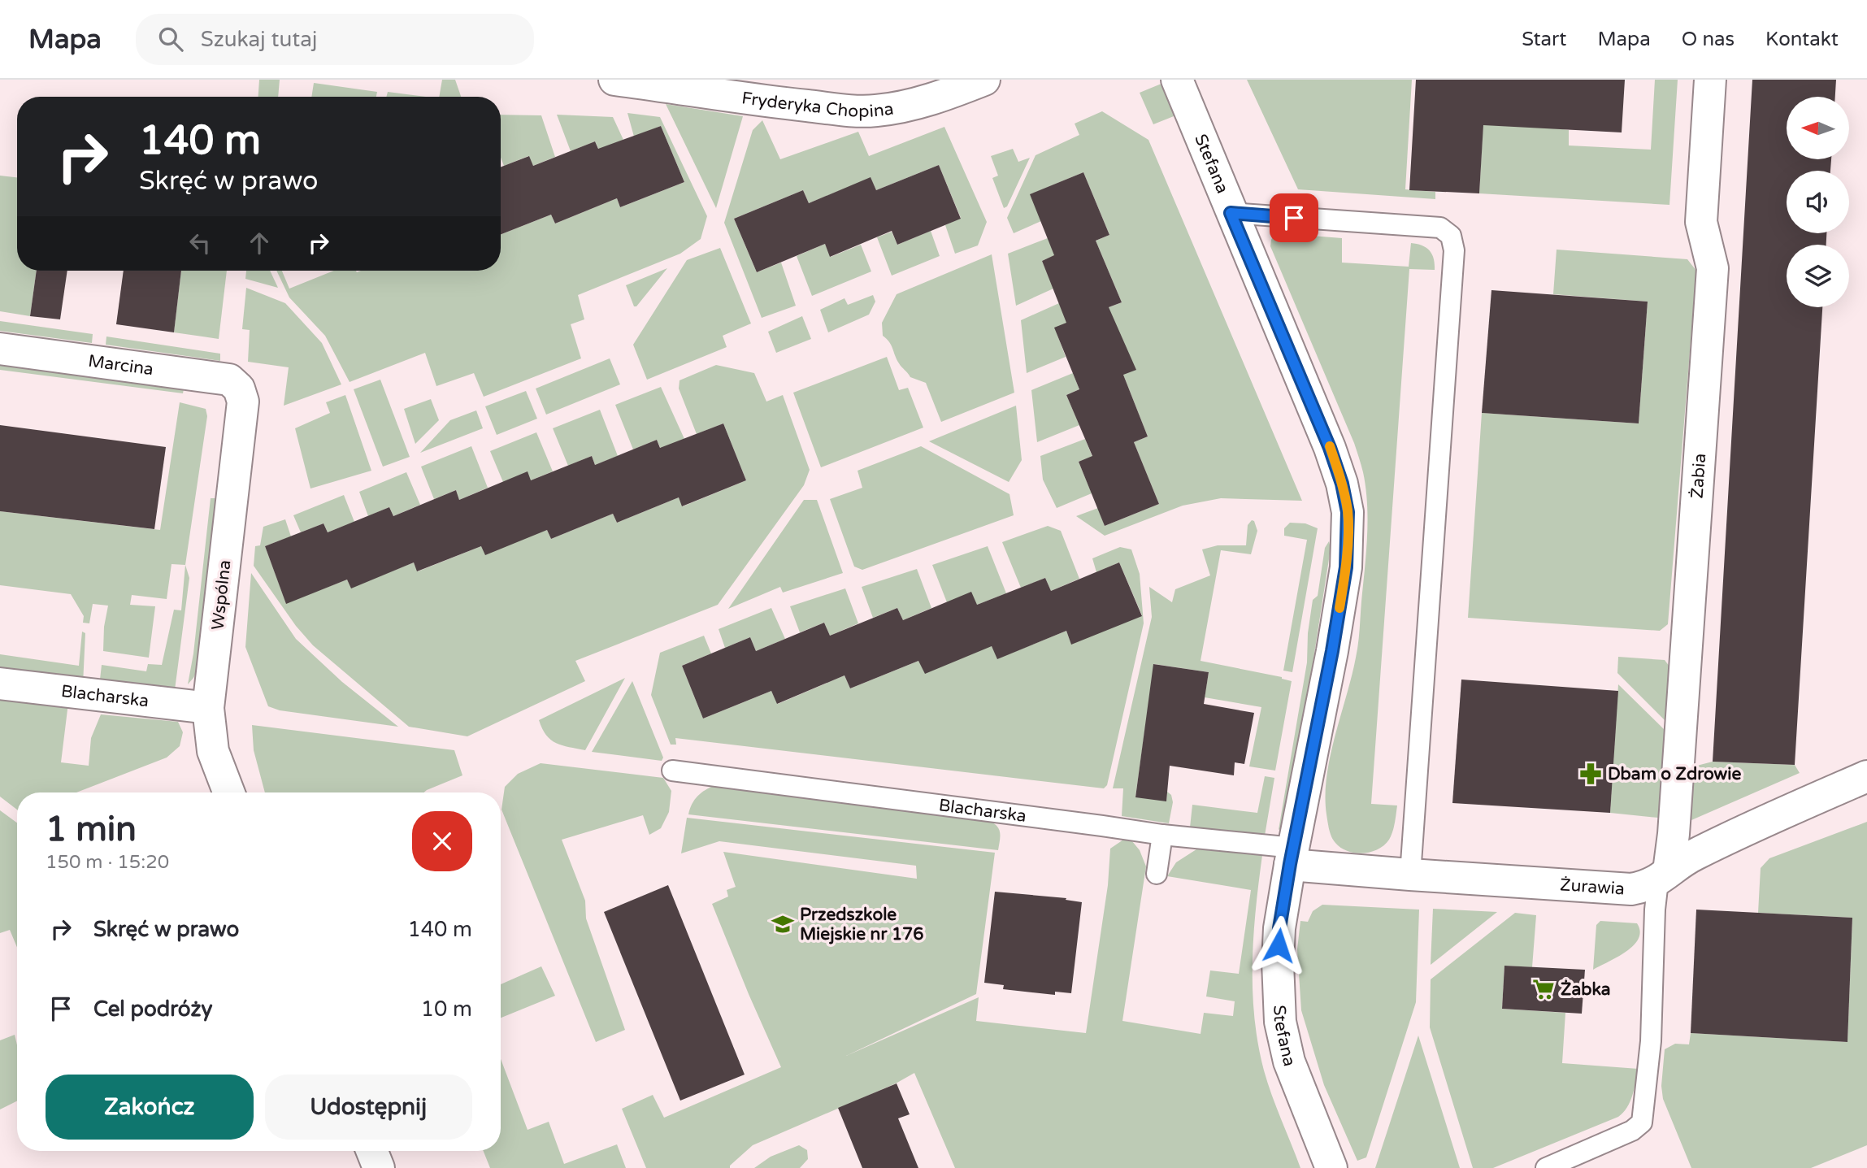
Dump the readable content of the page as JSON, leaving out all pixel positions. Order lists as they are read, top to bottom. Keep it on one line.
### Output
{"streets":{"street":["Fryderyka Chopina","Stefana","Marcina","Żabia","Wspólna","Blacharska","Żurawia"]},"crossings":[["Stefana","Blacharska"],["Stefana","Żurawia"],["Marcina","Wspólna"],["Żabia","Żurawia"],["Wspólna","Blacharska"],["Blacharska","Żurawia"]],"places":{"pharmacy":["Dbam o Zdrowie"],"school or university":["Przedszkole Miejskie nr 176"],"supermarket":["Żabka"]},"north":"left","page":{"header":"Mapa","search":"Szukaj tutaj","nav":["Start","Mapa","O nas","Kontakt"],"turn":["140 m","Skręć w prawo"],"heading":["1 min","150 m · 15:20"],"list":[{"name":"Skręć w prawo","value":"140 m"},{"name":"Cel podróży","value":"10 m"}],"buttons":["Zakończ","Udostępnij"]}}
